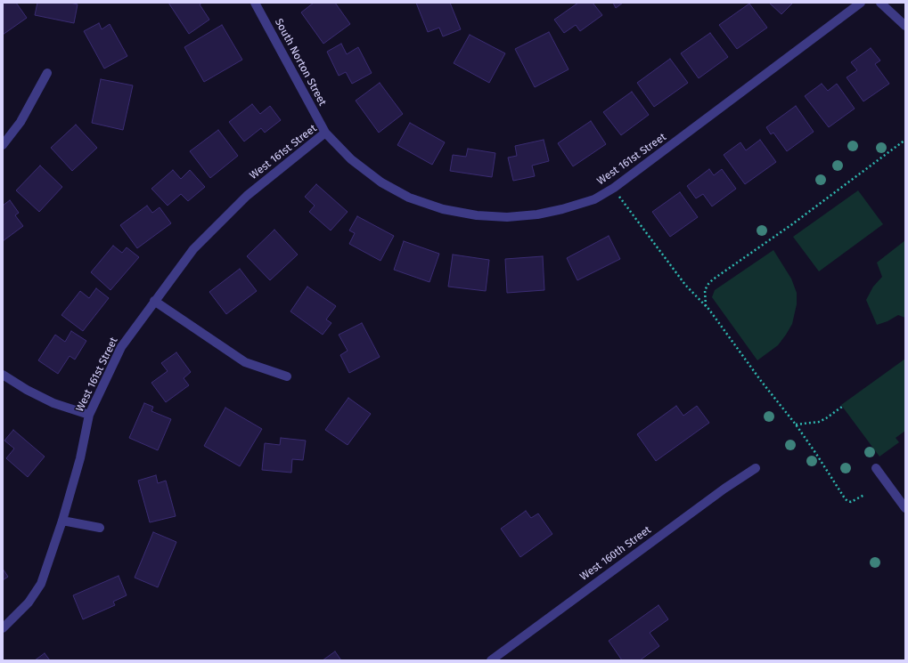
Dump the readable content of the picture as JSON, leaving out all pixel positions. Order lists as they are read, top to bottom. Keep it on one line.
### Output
{"streets":{"street":["South Norton Street","West 161st Street","West 160th Street"]},"crossings":[["South Norton Street","West 161st Street"]]}
